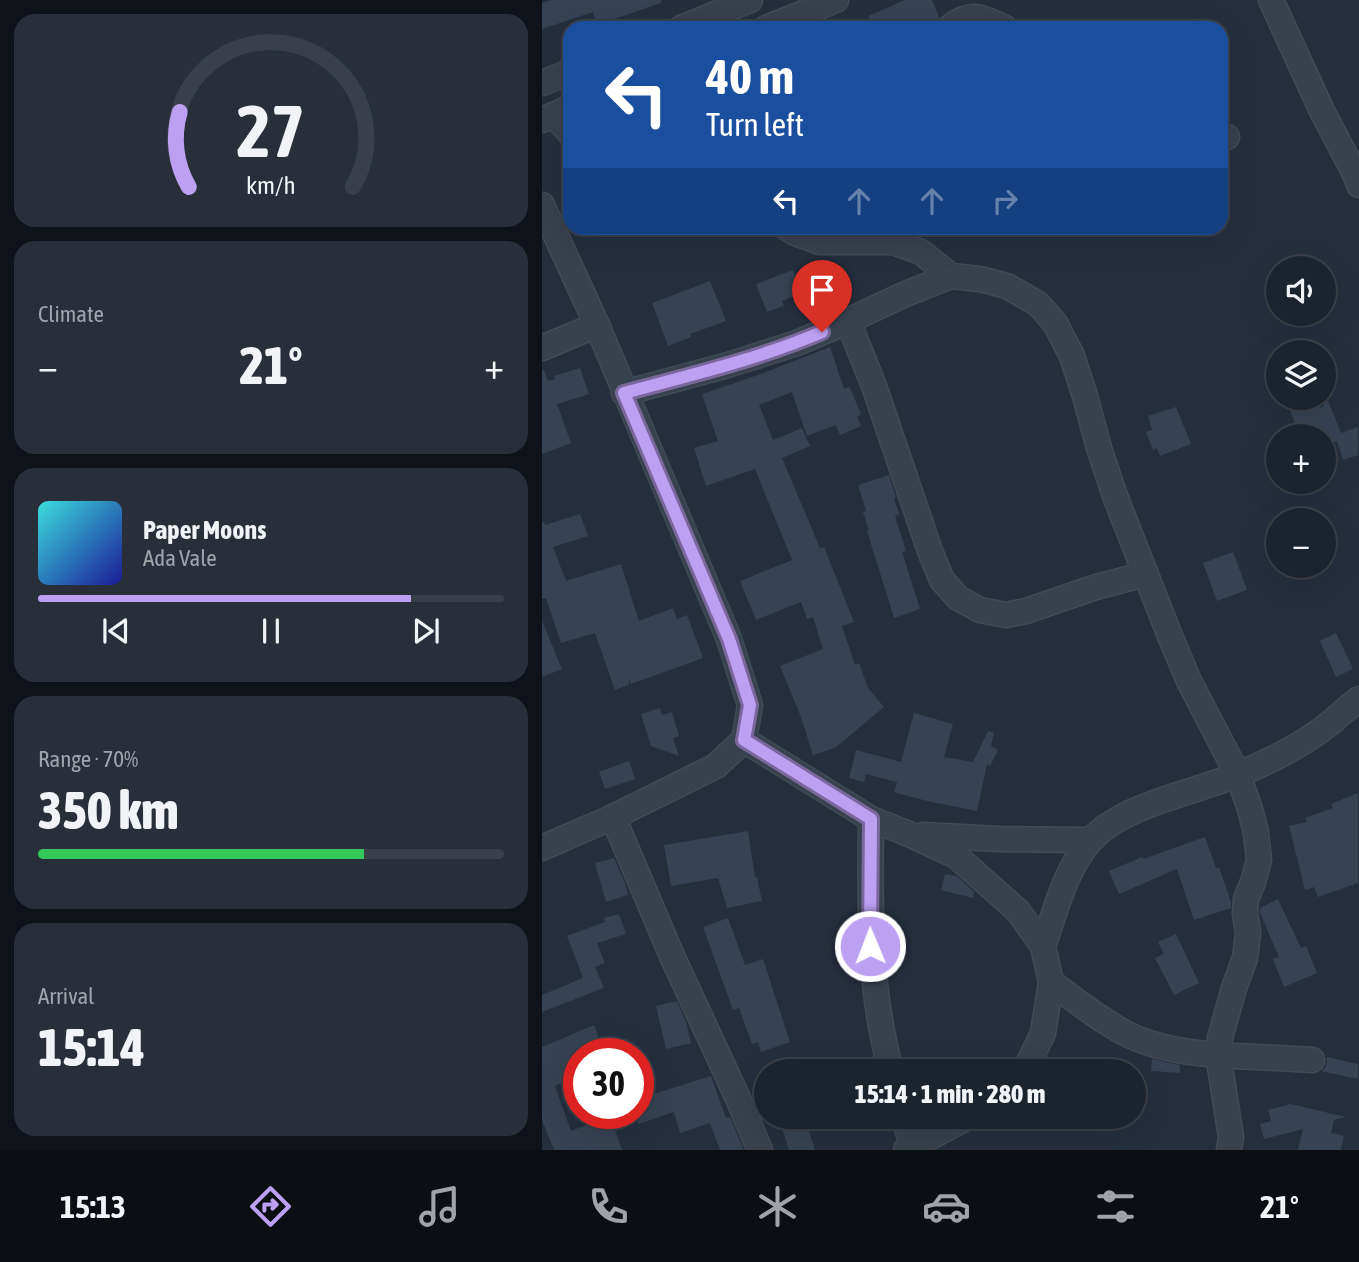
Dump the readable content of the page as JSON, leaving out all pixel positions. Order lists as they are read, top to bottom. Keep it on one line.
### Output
{"page":{"turn":["40 m","Turn left"],"tile":["Climate",["Range · 70%","350 km"],["Arrival","15:14"]],"map_buttons":["+","−"],"heat":["−","21°","+"],"song":["Paper Moons","Ada Vale"],"limit":"30","trip":"15:14 · 1 min · 280 m","tabs":["15:13","21°"],"gauge":["27","km/h"]}}
